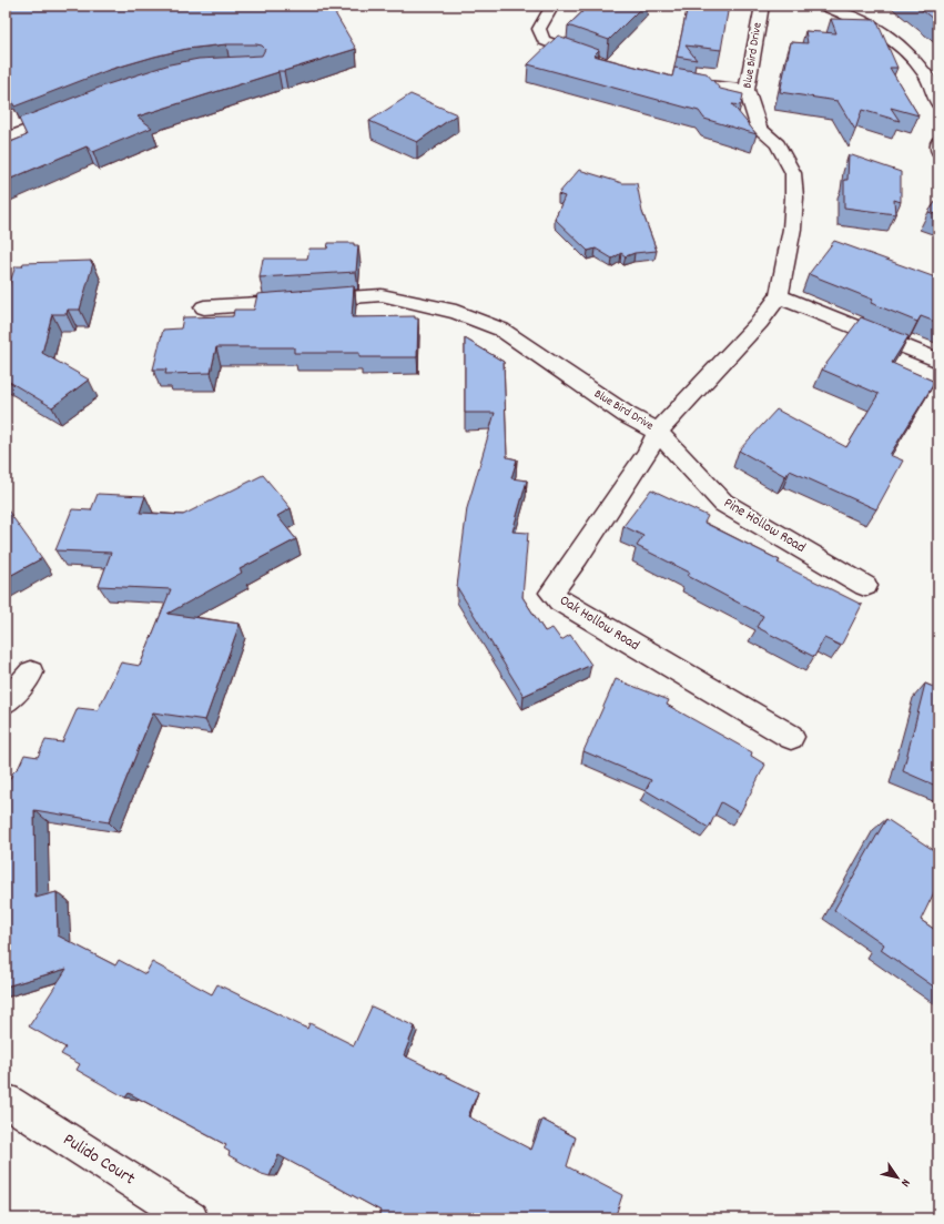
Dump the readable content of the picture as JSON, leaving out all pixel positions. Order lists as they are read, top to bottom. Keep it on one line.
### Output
{"streets":{"street":["Blue Bird Drive","Pine Hollow Road","Oak Hollow Road","Pulido Court"]},"crossings":[["Blue Bird Drive","Pine Hollow Road"],["Blue Bird Drive","Oak Hollow Road"],["Pine Hollow Road","Oak Hollow Road"]],"north":"bottom right"}
